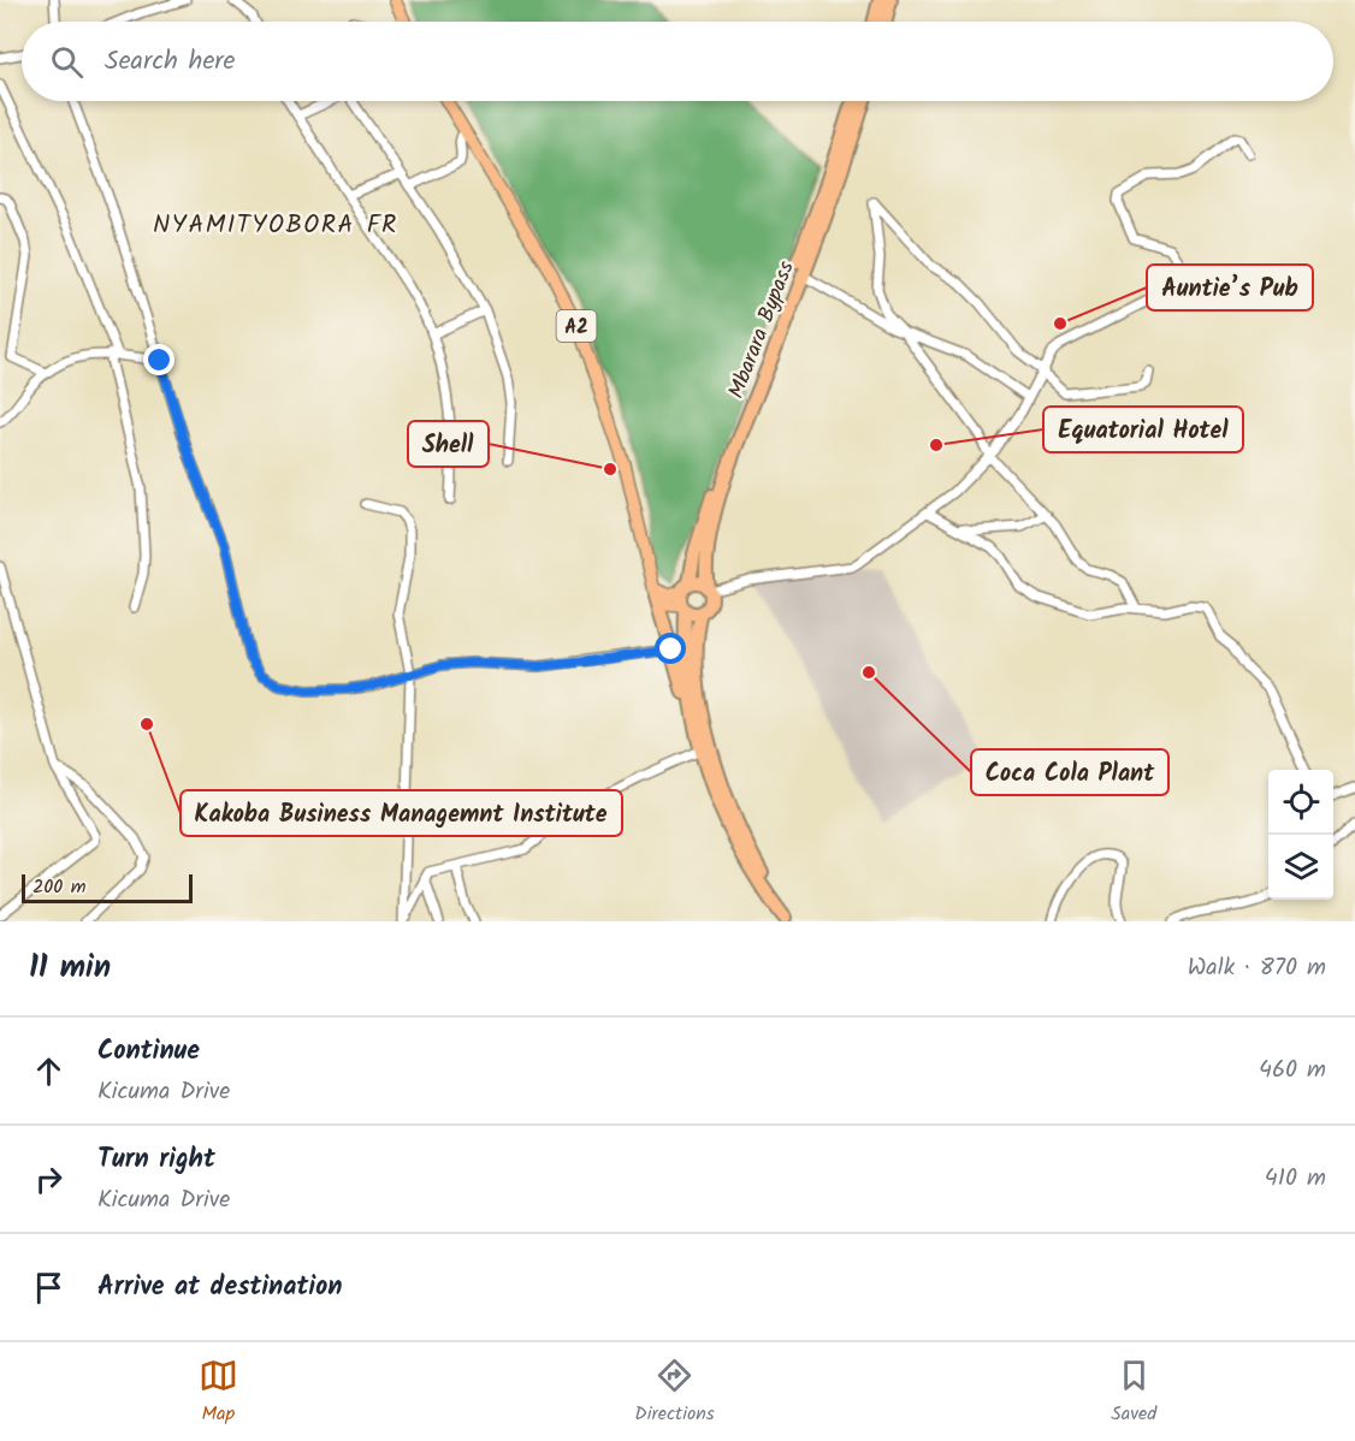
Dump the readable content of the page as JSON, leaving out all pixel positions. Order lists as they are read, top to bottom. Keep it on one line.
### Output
{"streets":{"highway":["A2","Mbarara Bypass"]},"crossings":[["A2","Mbarara Bypass"]],"districts":["NYAMITYOBORA FR"],"places":["Auntie’s Pub","Equatorial Hotel","Shell","Coca Cola Plant","Kakoba Business Managemnt Institute"],"scale_bar":"200 m","page":{"search":"Search here","scale":"200 m","heading":["11 min","Walk · 870 m"],"list":[["Continue","Kicuma Drive","460 m"],["Turn right","Kicuma Drive","410 m"],"Arrive at destination"],"nav":["Map","Directions","Saved"]}}
